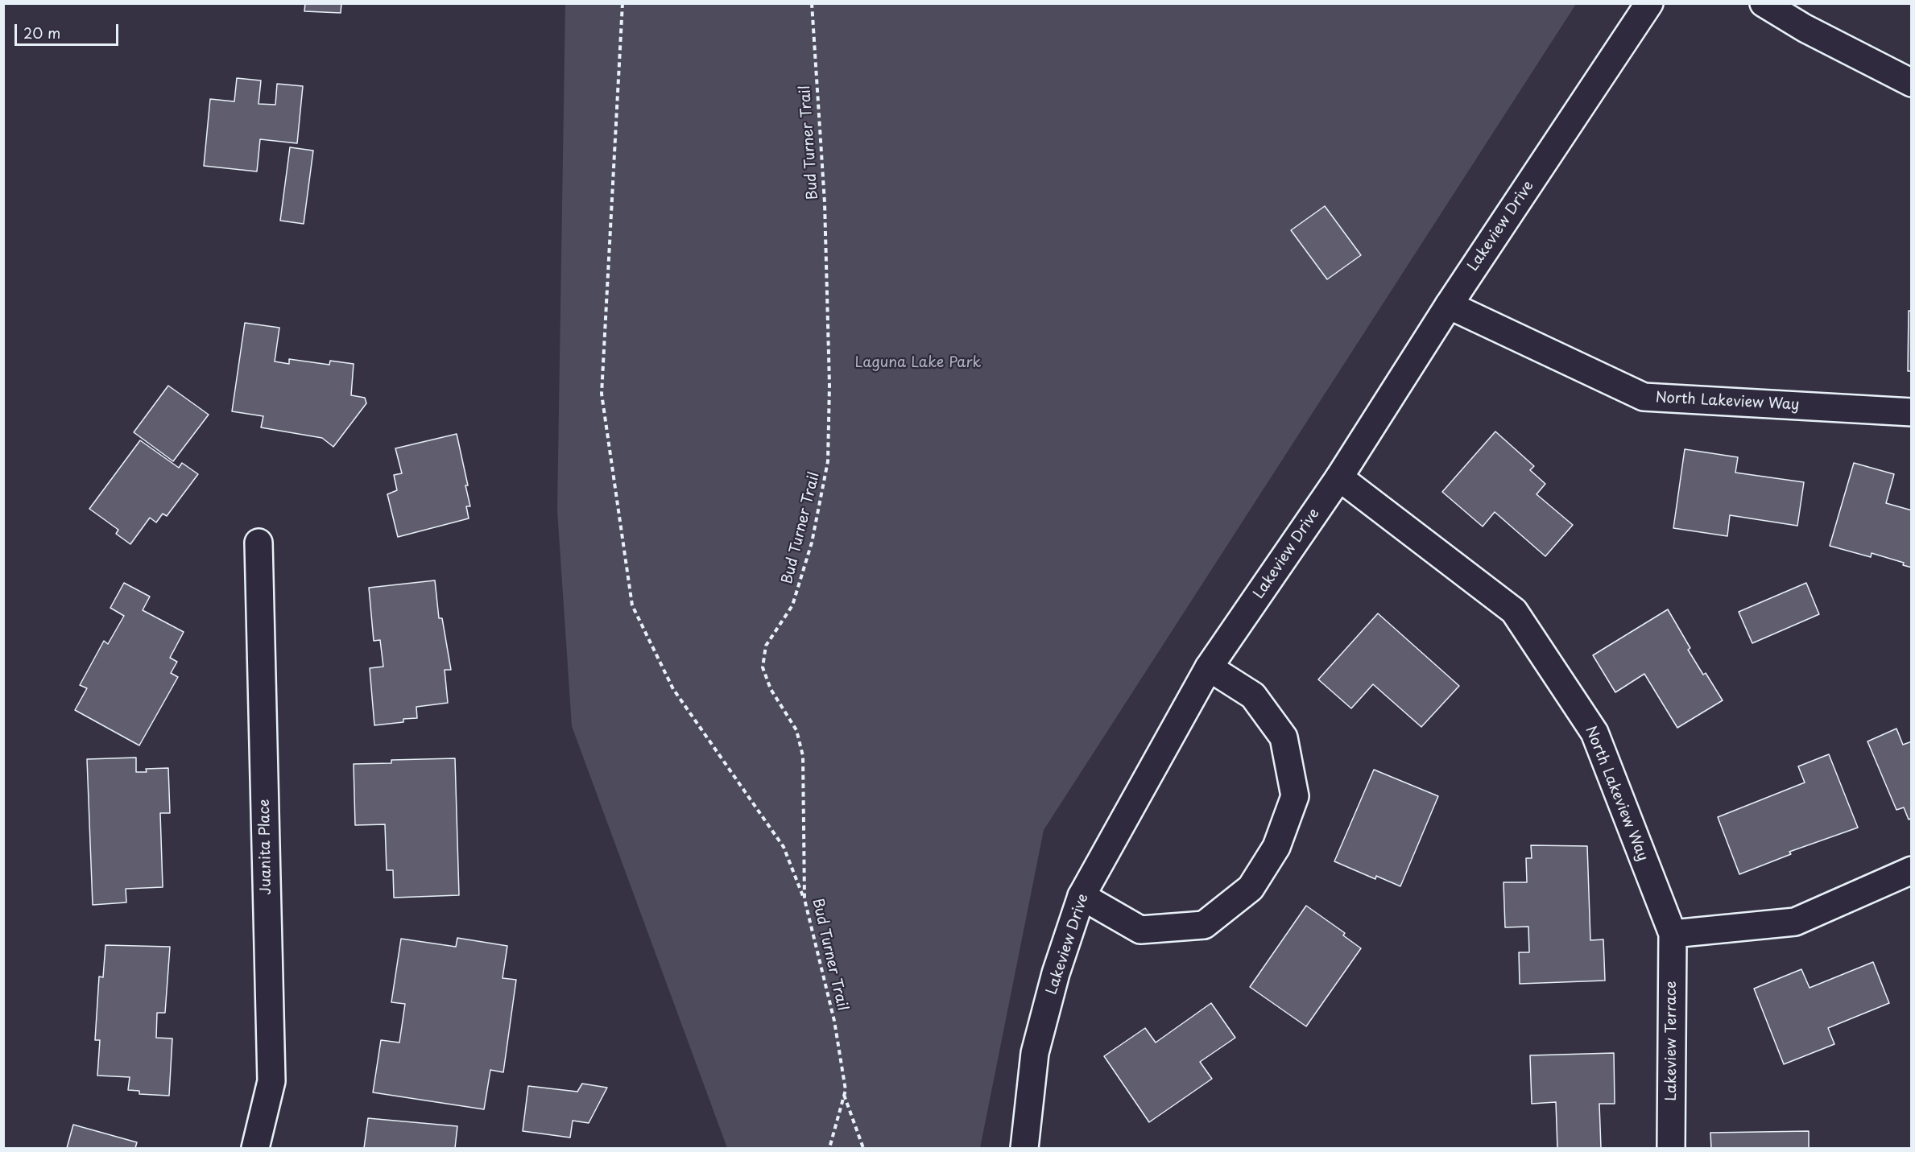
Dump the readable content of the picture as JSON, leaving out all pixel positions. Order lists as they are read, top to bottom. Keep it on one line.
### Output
{"streets":{"street":["Lakeview Drive","North Lakeview Way","Juanita Place","Lakeview Terrace"],"path":["Bud Turner Trail"]},"crossings":[["Lakeview Drive","North Lakeview Way"],["North Lakeview Way","Lakeview Terrace"]],"parks":["Laguna Lake Park"],"scale_bar":"20 m"}
